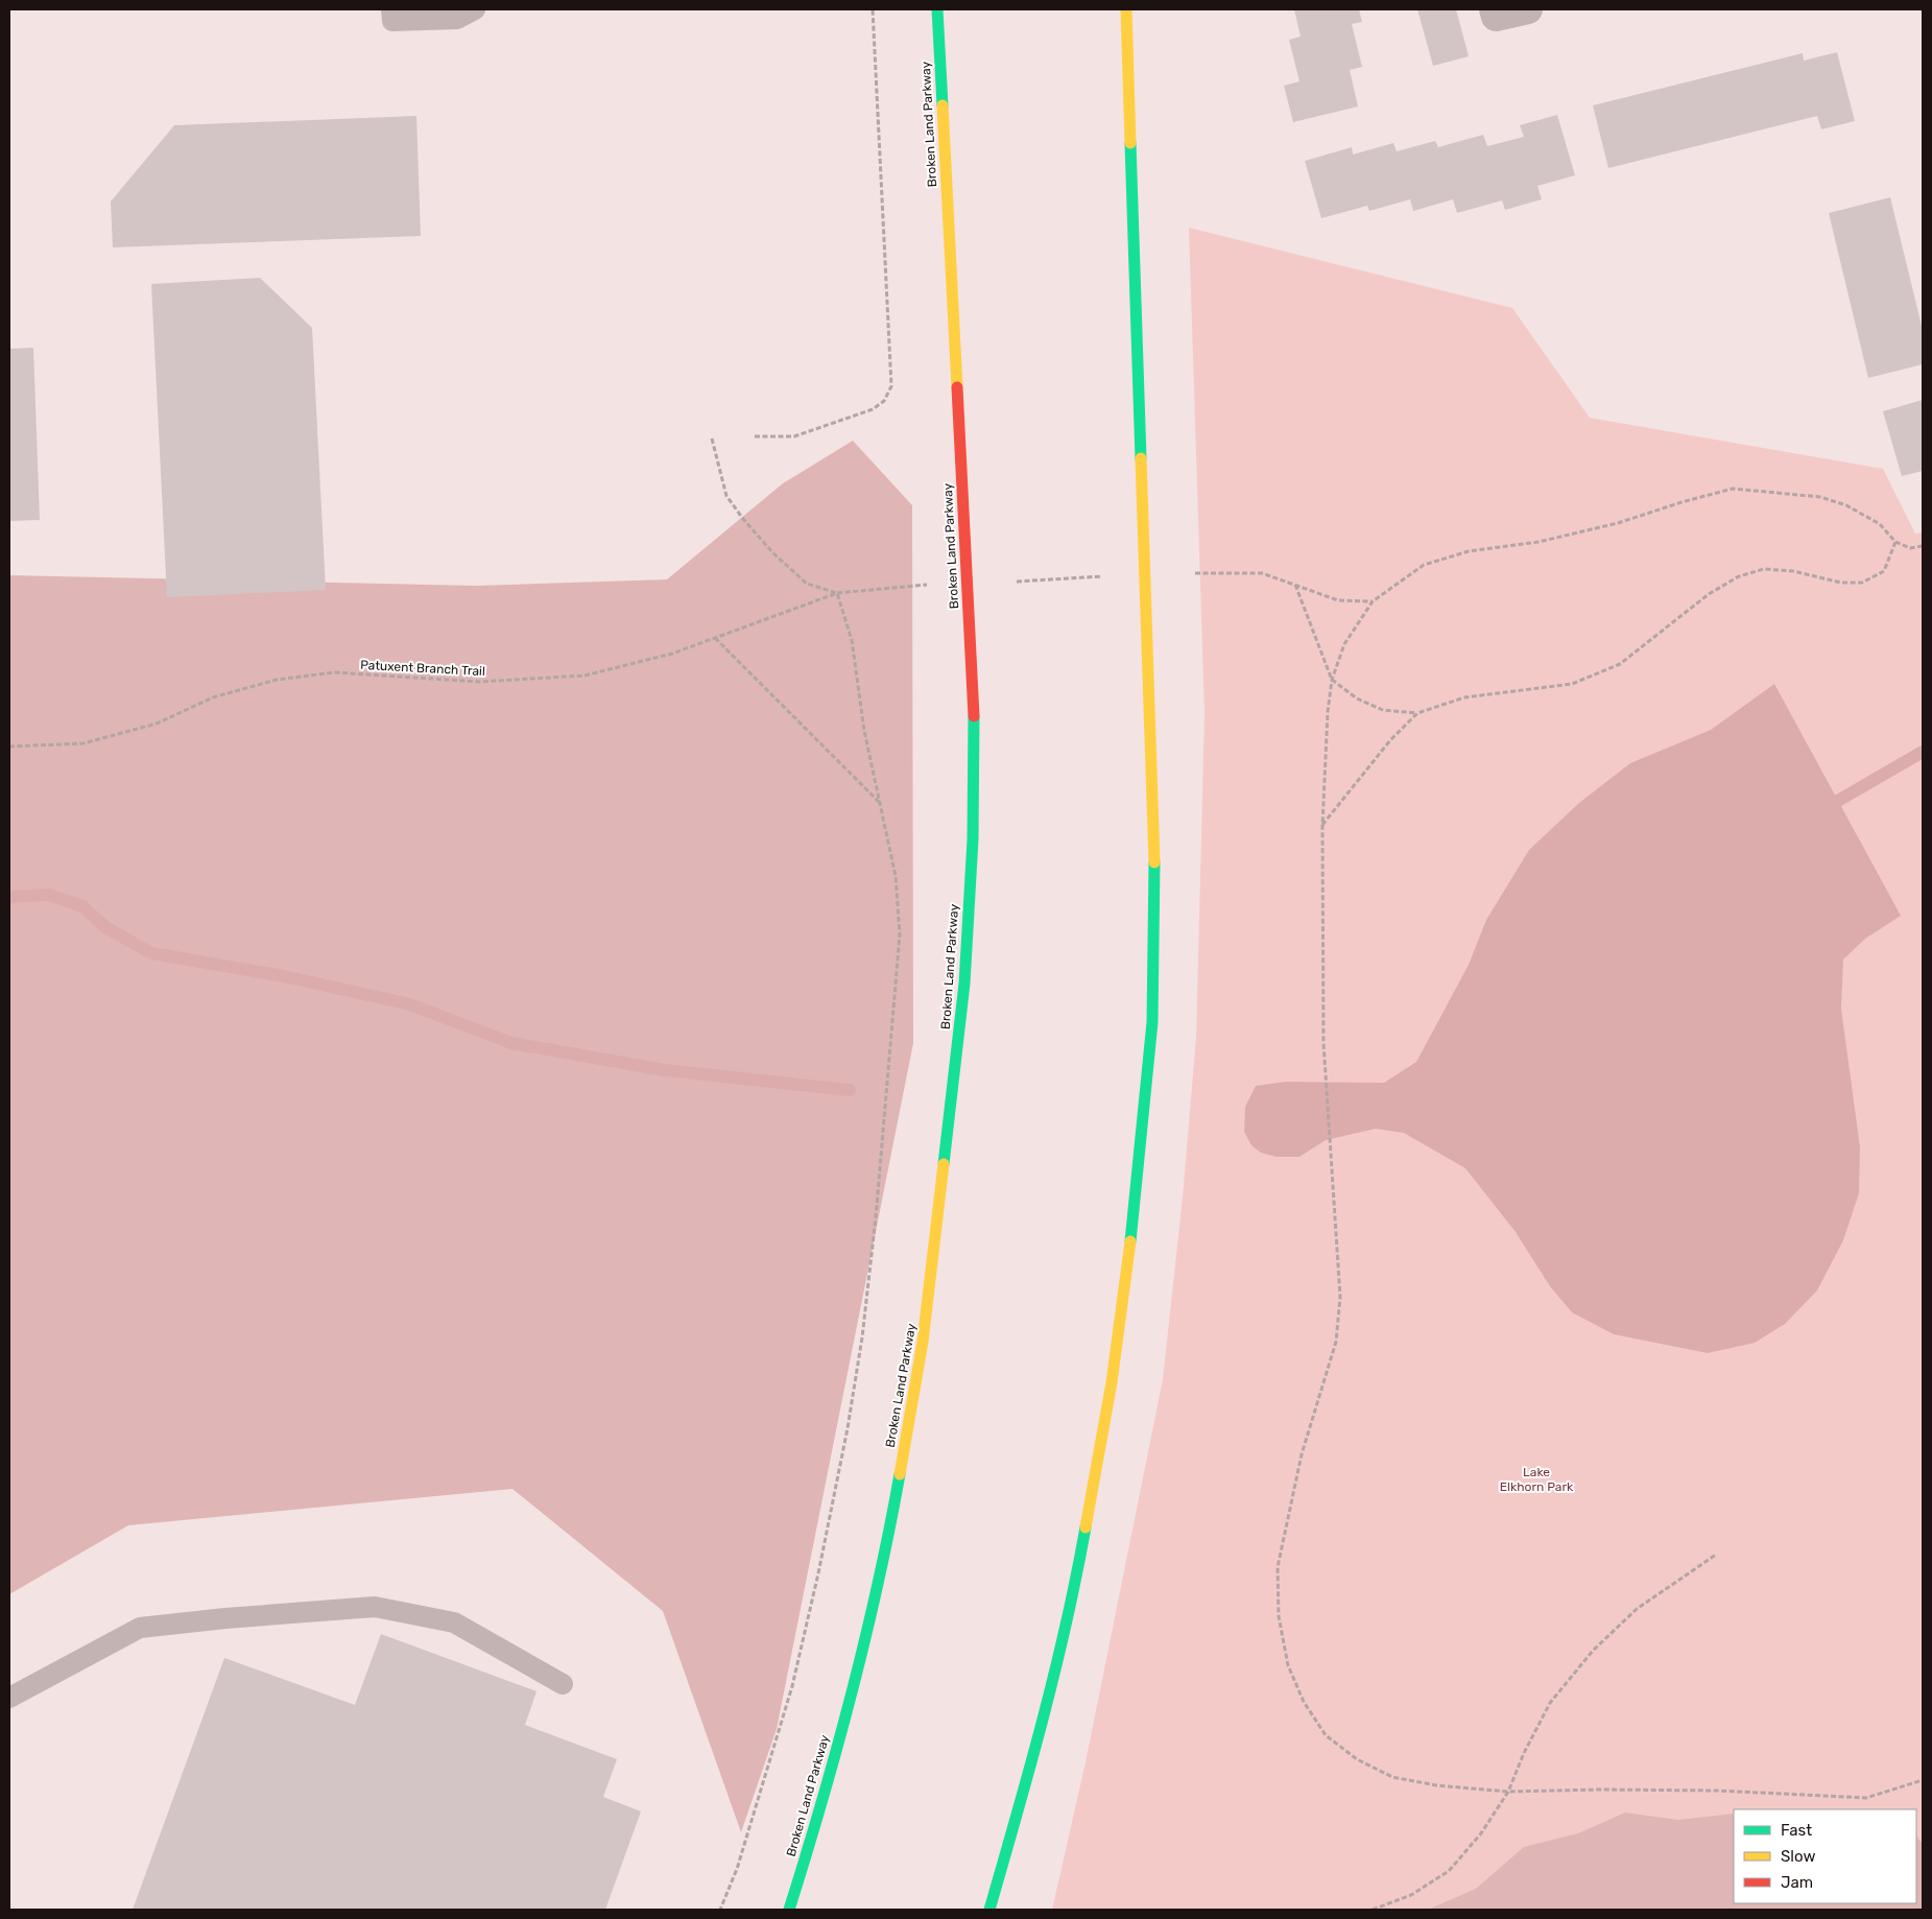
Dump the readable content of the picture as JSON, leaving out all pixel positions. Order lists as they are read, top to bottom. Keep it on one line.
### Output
{"streets":{"main road":["Broken Land Parkway"],"path":["Patuxent Branch Trail"]},"parks":["Lake Elkhorn Park"],"legend":["Fast","Slow","Jam"]}
